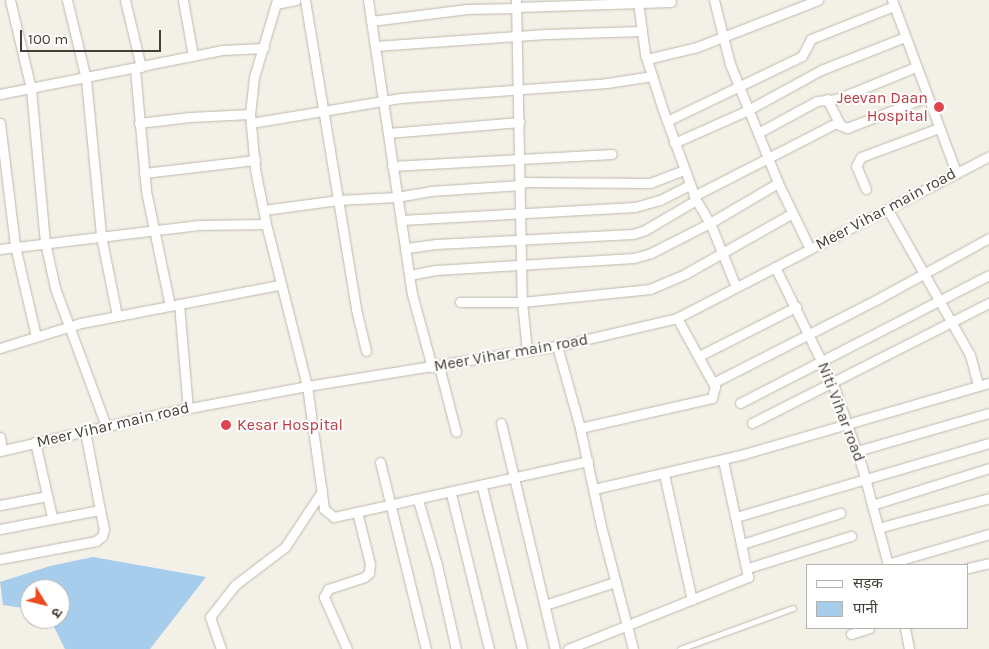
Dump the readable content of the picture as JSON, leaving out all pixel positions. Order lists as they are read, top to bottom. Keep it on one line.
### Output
{"streets":{"street":["Meer Vihar main road","Niti Vihar road"]},"crossings":[["Meer Vihar main road","Niti Vihar road"]],"places":["Jeevan Daan Hospital","Kesar Hospital"],"legend":["सड़क","पानी"],"scale_bar":"100 m","north":"bottom right"}
